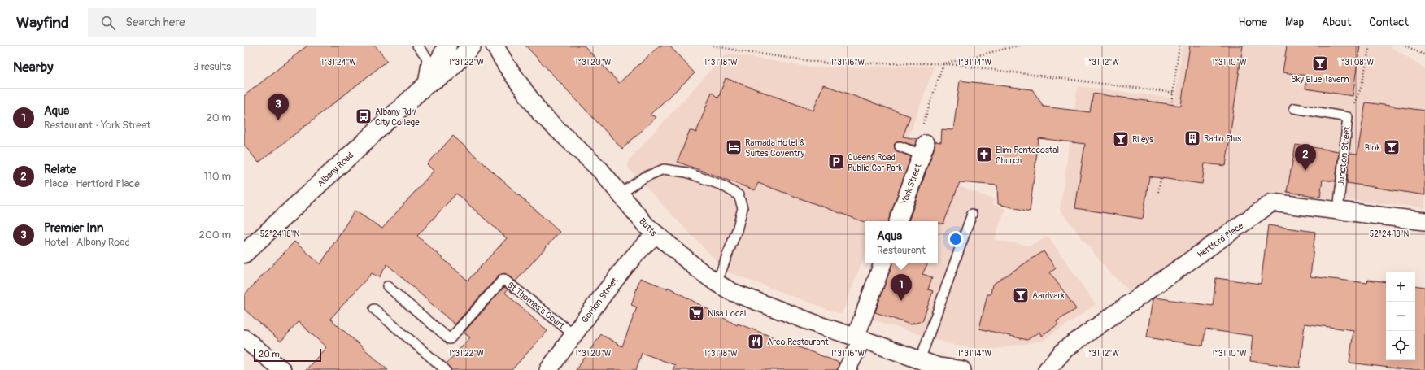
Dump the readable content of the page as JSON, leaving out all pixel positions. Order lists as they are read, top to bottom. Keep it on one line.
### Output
{"streets":{"street":["Albany Road","York Street","Butts","Hertford Place","Gordon Street"],"lane":["Junction Street","St Thomas's Court"]},"crossings":[["Junction Street","Hertford Place"],["Butts","Gordon Street"],["Gordon Street","St Thomas's Court"]],"places":{"bar":["Sky Blue Tavern","Rileys","Blok","Aardvark"],"bus stop":["Albany Rd / City College"],"building":["Radio Plus"],"hotel":["Ramada Hotel & Suites Coventry"],"church":["Elim Pentecostal Church"],"parking":["Queens Road Public Car Park"],"supermarket":["Nisa Local"],"restaurant":["Arco Restaurant"]},"scale_bar":"20 m","page":{"header":"Wayfind","search":"Search here","nav":["Home","Map","About","Contact"],"heading":["Nearby","3 results"],"list":[{"mark":"1","name":"Aqua","note":"Restaurant · York Street","value":"20 m"},{"mark":"2","name":"Relate","note":"Place · Hertford Place","value":"110 m"},{"mark":"3","name":"Premier Inn","note":"Hotel · Albany Road","value":"200 m"}],"pins":["3","2","1"],"popup":["Aqua","Restaurant"],"map_buttons":["+","−"],"scale":"20 m"},"coordinates":["1°31'24\"W","1°31'22\"W","1°31'20\"W","1°31'18\"W","1°31'16\"W","1°31'14\"W","1°31'12\"W","1°31'10\"W","1°31'08\"W","52°24'18\"N"]}
